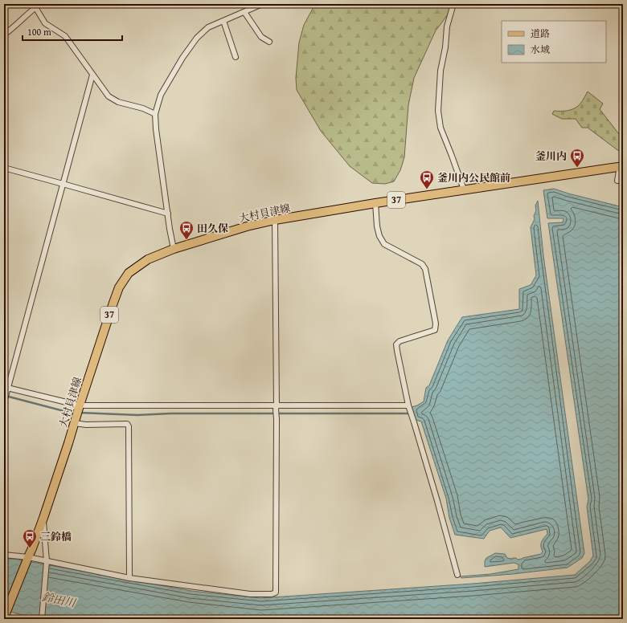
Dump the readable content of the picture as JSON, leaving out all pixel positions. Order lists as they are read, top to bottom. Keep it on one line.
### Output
{"streets":{"main road":["37","大村貝津線"]},"water":["鈴田川"],"places":{"bus stop":["釜川内","釜川内公民館前","田久保","三鈴橋"]},"legend":["道路","水域"],"scale_bar":"100 m"}
